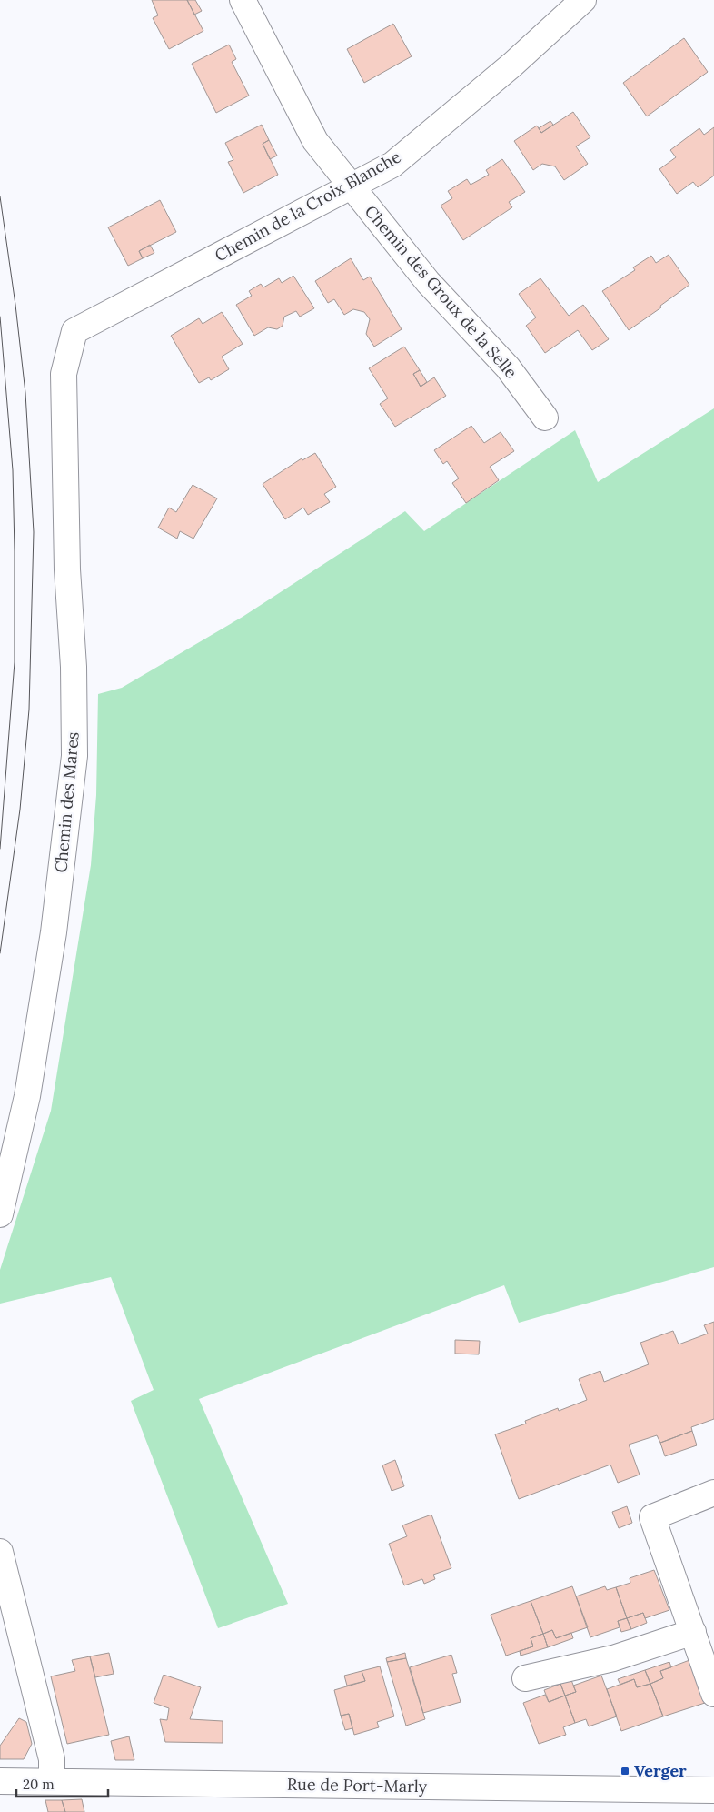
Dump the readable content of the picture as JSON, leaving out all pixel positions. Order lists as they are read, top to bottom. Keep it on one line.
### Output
{"streets":{"street":["Chemin de la Croix Blanche","Chemin des Groux de la Selle","Chemin des Mares","Rue de Port-Marly"]},"crossings":[["Chemin de la Croix Blanche","Chemin des Groux de la Selle"],["Chemin de la Croix Blanche","Chemin des Mares"]],"places":{"transit":["Verger"]},"scale_bar":"20 m"}
